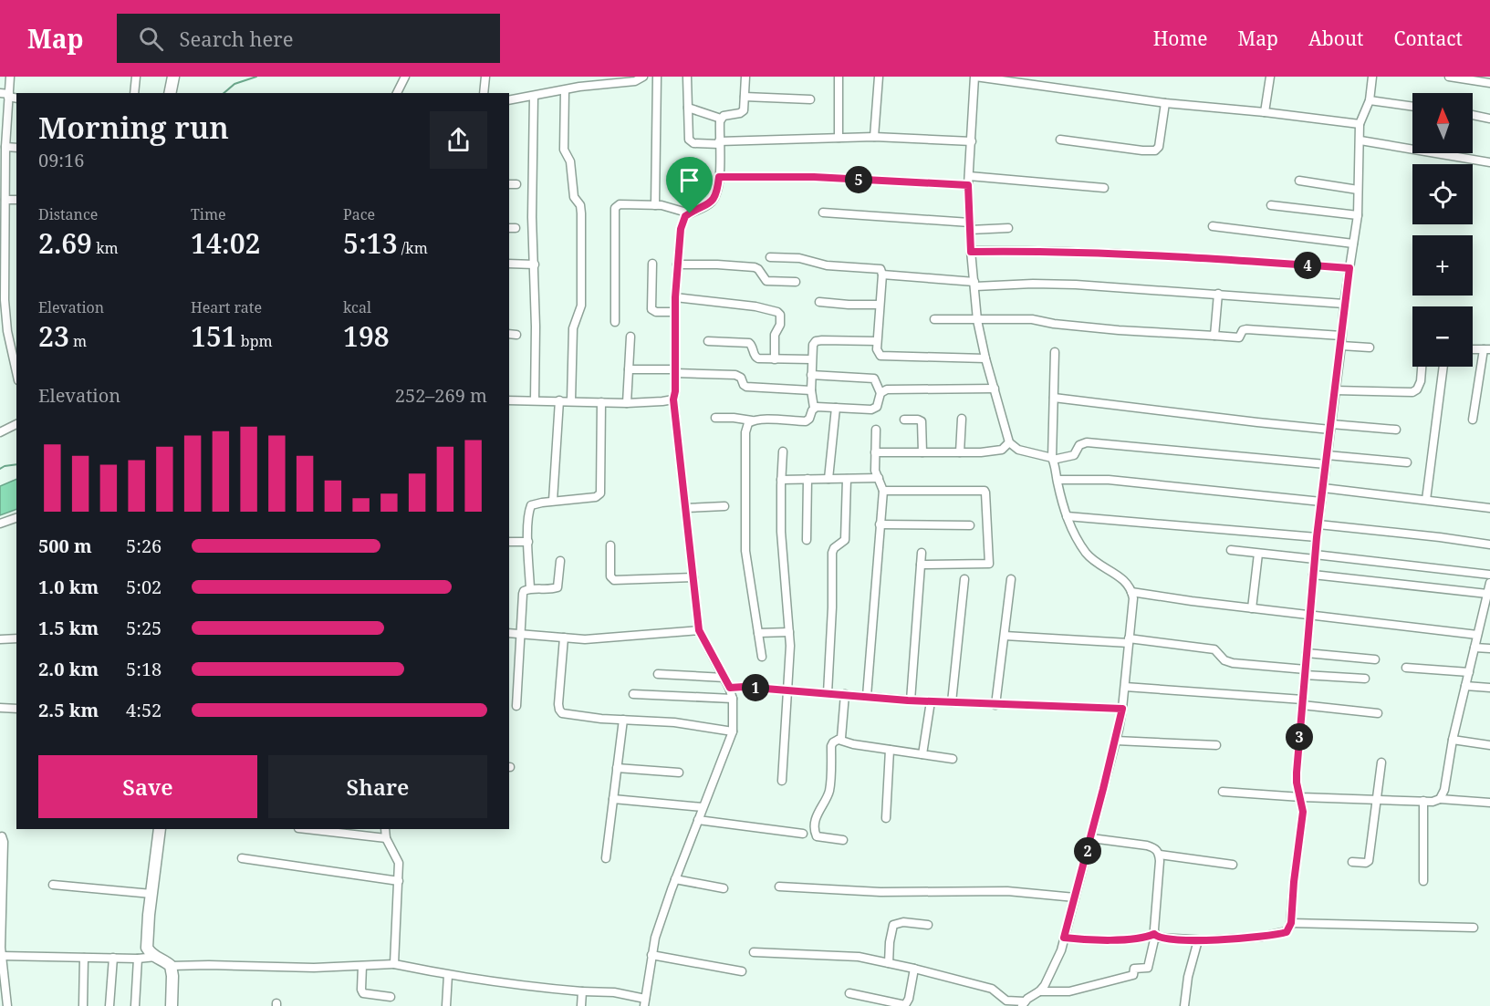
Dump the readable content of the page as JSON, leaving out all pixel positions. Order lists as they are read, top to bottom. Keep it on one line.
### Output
{"north":"top","page":{"header":"Map","search":"Search here","nav":["Home","Map","About","Contact"],"map_buttons":["+","−"],"heading":["Morning run","09:16"],"pins":["5","4","1","3","2"],"stats":[["Distance","2.69 km"],["Time","14:02"],["Pace","5:13 /km"],["Elevation","23 m"],["Heart rate","151 bpm"],["kcal","198"]],"chart":["Elevation","252–269 m"],"list":[{"name":"500 m","note":"5:26"},{"name":"1.0 km","note":"5:02"},{"name":"1.5 km","note":"5:25"},{"name":"2.0 km","note":"5:18"},{"name":"2.5 km","note":"4:52"}],"buttons":["Save","Share"]}}
